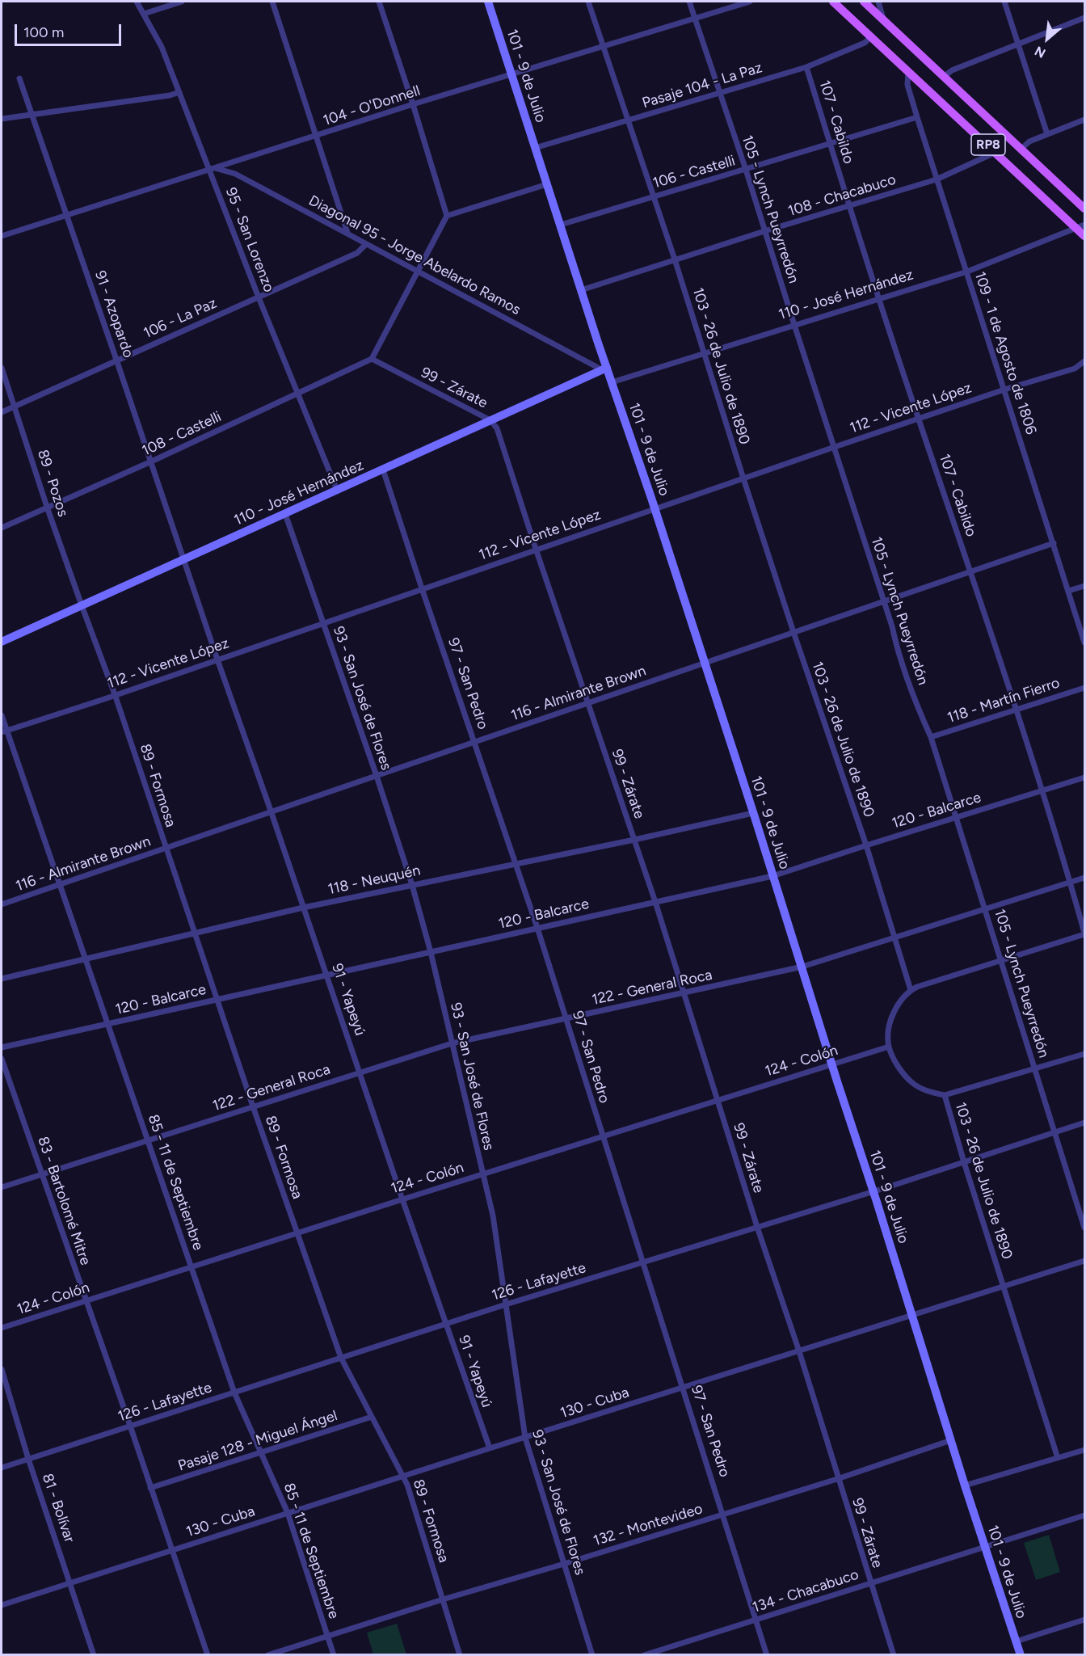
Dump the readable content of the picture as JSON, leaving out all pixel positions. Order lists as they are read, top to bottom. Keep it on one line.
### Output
{"streets":{"main road":["RP8"],"street":["101 - 9 de Julio","Pasaje 104 - La Paz","104 - O'Donnell","107 - Cabildo","106 - Castelli","108 - Chacabuco","105 - Lynch Pueyrredón","95 - San Lorenzo","Diagonal 95 - Jorge Abelardo Ramos","110 - José Hernández","91 - Azopardo","106 - La Paz","109 - 1 de Agosto de 1806","103 - 26 de Julio de 1890","99 - Zárate","112 - Vicente López","108 - Castelli","89 - Pozos","97 - San Pedro","116 - Almirante Brown","93 - San José de Flores","118 - Martín Fierro","89 - Formosa","120 - Balcarce","118 - Neuquén","122 - General Roca","91 - Yapeyú","124 - Colón","85 - 11 de Septiembre","83 - Bartolomé Mitre","126 - Lafayette","130 - Cuba","Pasaje 128 - Miguel Ángel","81 - Bolívar","132 - Montevideo","134 - Chacabuco"]},"crossings":[["101 - 9 de Julio","Pasaje 104 - La Paz"],["101 - 9 de Julio","104 - O'Donnell"],["101 - 9 de Julio","106 - Castelli"],["101 - 9 de Julio","108 - Chacabuco"],["101 - 9 de Julio","Diagonal 95 - Jorge Abelardo Ramos"],["101 - 9 de Julio","110 - José Hernández"],["101 - 9 de Julio","112 - Vicente López"],["101 - 9 de Julio","116 - Almirante Brown"],["101 - 9 de Julio","120 - Balcarce"],["101 - 9 de Julio","118 - Neuquén"],["101 - 9 de Julio","122 - General Roca"],["101 - 9 de Julio","124 - Colón"],["101 - 9 de Julio","126 - Lafayette"],["101 - 9 de Julio","130 - Cuba"],["101 - 9 de Julio","132 - Montevideo"],["101 - 9 de Julio","134 - Chacabuco"],["Pasaje 104 - La Paz","107 - Cabildo"],["Pasaje 104 - La Paz","RP8"],["Pasaje 104 - La Paz","105 - Lynch Pueyrredón"],["Pasaje 104 - La Paz","103 - 26 de Julio de 1890"],["104 - O'Donnell","105 - Lynch Pueyrredón"],["104 - O'Donnell","95 - San Lorenzo"],["104 - O'Donnell","Diagonal 95 - Jorge Abelardo Ramos"],["104 - O'Donnell","91 - Azopardo"],["104 - O'Donnell","103 - 26 de Julio de 1890"],["107 - Cabildo","106 - Castelli"],["107 - Cabildo","108 - Chacabuco"],["107 - Cabildo","110 - José Hernández"],["107 - Cabildo","112 - Vicente López"],["107 - Cabildo","116 - Almirante Brown"],["107 - Cabildo","118 - Martín Fierro"],["107 - Cabildo","120 - Balcarce"],["107 - Cabildo","122 - General Roca"],["RP8","108 - Chacabuco"],["RP8","110 - José Hernández"],["RP8","109 - 1 de Agosto de 1806"],["106 - Castelli","105 - Lynch Pueyrredón"],["106 - Castelli","109 - 1 de Agosto de 1806"],["106 - Castelli","103 - 26 de Julio de 1890"],["108 - Chacabuco","105 - Lynch Pueyrredón"],["108 - Chacabuco","109 - 1 de Agosto de 1806"],["108 - Chacabuco","103 - 26 de Julio de 1890"],["105 - Lynch Pueyrredón","110 - José Hernández"],["105 - Lynch Pueyrredón","103 - 26 de Julio de 1890"],["105 - Lynch Pueyrredón","112 - Vicente López"],["105 - Lynch Pueyrredón","116 - Almirante Brown"],["105 - Lynch Pueyrredón","118 - Martín Fierro"],["105 - Lynch Pueyrredón","120 - Balcarce"],["105 - Lynch Pueyrredón","122 - General Roca"],["105 - Lynch Pueyrredón","124 - Colón"],["105 - Lynch Pueyrredón","126 - Lafayette"],["95 - San Lorenzo","Diagonal 95 - Jorge Abelardo Ramos"],["95 - San Lorenzo","110 - José Hernández"],["95 - San Lorenzo","106 - La Paz"],["95 - San Lorenzo","108 - Castelli"],["Diagonal 95 - Jorge Abelardo Ramos","110 - José Hernández"],["Diagonal 95 - Jorge Abelardo Ramos","106 - La Paz"],["110 - José Hernández","91 - Azopardo"],["110 - José Hernández","109 - 1 de Agosto de 1806"],["110 - José Hernández","103 - 26 de Julio de 1890"],["110 - José Hernández","99 - Zárate"],["110 - José Hernández","89 - Pozos"],["110 - José Hernández","97 - San Pedro"],["110 - José Hernández","93 - San José de Flores"],["110 - José Hernández","89 - Formosa"],["110 - José Hernández","91 - Yapeyú"],["91 - Azopardo","106 - La Paz"],["91 - Azopardo","108 - Castelli"],["91 - Azopardo","91 - Yapeyú"],["106 - La Paz","89 - Pozos"],["109 - 1 de Agosto de 1806","112 - Vicente López"],["109 - 1 de Agosto de 1806","116 - Almirante Brown"],["103 - 26 de Julio de 1890","112 - Vicente López"],["103 - 26 de Julio de 1890","116 - Almirante Brown"],["103 - 26 de Julio de 1890","120 - Balcarce"],["103 - 26 de Julio de 1890","122 - General Roca"],["103 - 26 de Julio de 1890","124 - Colón"],["103 - 26 de Julio de 1890","126 - Lafayette"],["103 - 26 de Julio de 1890","130 - Cuba"],["99 - Zárate","112 - Vicente López"],["99 - Zárate","108 - Castelli"],["99 - Zárate","116 - Almirante Brown"],["99 - Zárate","120 - Balcarce"],["99 - Zárate","118 - Neuquén"],["99 - Zárate","122 - General Roca"],["99 - Zárate","124 - Colón"],["99 - Zárate","126 - Lafayette"],["99 - Zárate","130 - Cuba"],["99 - Zárate","132 - Montevideo"],["99 - Zárate","134 - Chacabuco"],["112 - Vicente López","97 - San Pedro"],["112 - Vicente López","93 - San José de Flores"],["112 - Vicente López","89 - Formosa"],["112 - Vicente López","91 - Yapeyú"],["112 - Vicente López","85 - 11 de Septiembre"],["108 - Castelli","89 - Pozos"],["89 - Pozos","89 - Formosa"],["97 - San Pedro","116 - Almirante Brown"],["97 - San Pedro","120 - Balcarce"],["97 - San Pedro","118 - Neuquén"],["97 - San Pedro","122 - General Roca"],["97 - San Pedro","124 - Colón"],["97 - San Pedro","126 - Lafayette"],["97 - San Pedro","130 - Cuba"],["97 - San Pedro","132 - Montevideo"],["97 - San Pedro","134 - Chacabuco"],["116 - Almirante Brown","93 - San José de Flores"],["116 - Almirante Brown","89 - Formosa"],["116 - Almirante Brown","91 - Yapeyú"],["116 - Almirante Brown","85 - 11 de Septiembre"],["93 - San José de Flores","120 - Balcarce"],["93 - San José de Flores","118 - Neuquén"],["93 - San José de Flores","122 - General Roca"],["93 - San José de Flores","124 - Colón"],["93 - San José de Flores","126 - Lafayette"],["93 - San José de Flores","130 - Cuba"],["93 - San José de Flores","132 - Montevideo"],["89 - Formosa","120 - Balcarce"],["89 - Formosa","118 - Neuquén"],["89 - Formosa","122 - General Roca"],["89 - Formosa","124 - Colón"],["89 - Formosa","126 - Lafayette"],["89 - Formosa","130 - Cuba"],["89 - Formosa","Pasaje 128 - Miguel Ángel"],["89 - Formosa","132 - Montevideo"],["120 - Balcarce","91 - Yapeyú"],["120 - Balcarce","85 - 11 de Septiembre"],["118 - Neuquén","91 - Yapeyú"],["118 - Neuquén","85 - 11 de Septiembre"],["122 - General Roca","91 - Yapeyú"],["122 - General Roca","85 - 11 de Septiembre"],["122 - General Roca","83 - Bartolomé Mitre"],["91 - Yapeyú","124 - Colón"],["91 - Yapeyú","126 - Lafayette"],["91 - Yapeyú","130 - Cuba"],["124 - Colón","85 - 11 de Septiembre"],["124 - Colón","83 - Bartolomé Mitre"],["85 - 11 de Septiembre","126 - Lafayette"],["85 - 11 de Septiembre","130 - Cuba"],["85 - 11 de Septiembre","Pasaje 128 - Miguel Ángel"],["85 - 11 de Septiembre","132 - Montevideo"],["83 - Bartolomé Mitre","126 - Lafayette"],["83 - Bartolomé Mitre","130 - Cuba"],["83 - Bartolomé Mitre","Pasaje 128 - Miguel Ángel"],["126 - Lafayette","81 - Bolívar"],["130 - Cuba","81 - Bolívar"]],"scale_bar":"100 m","north":"bottom left"}
